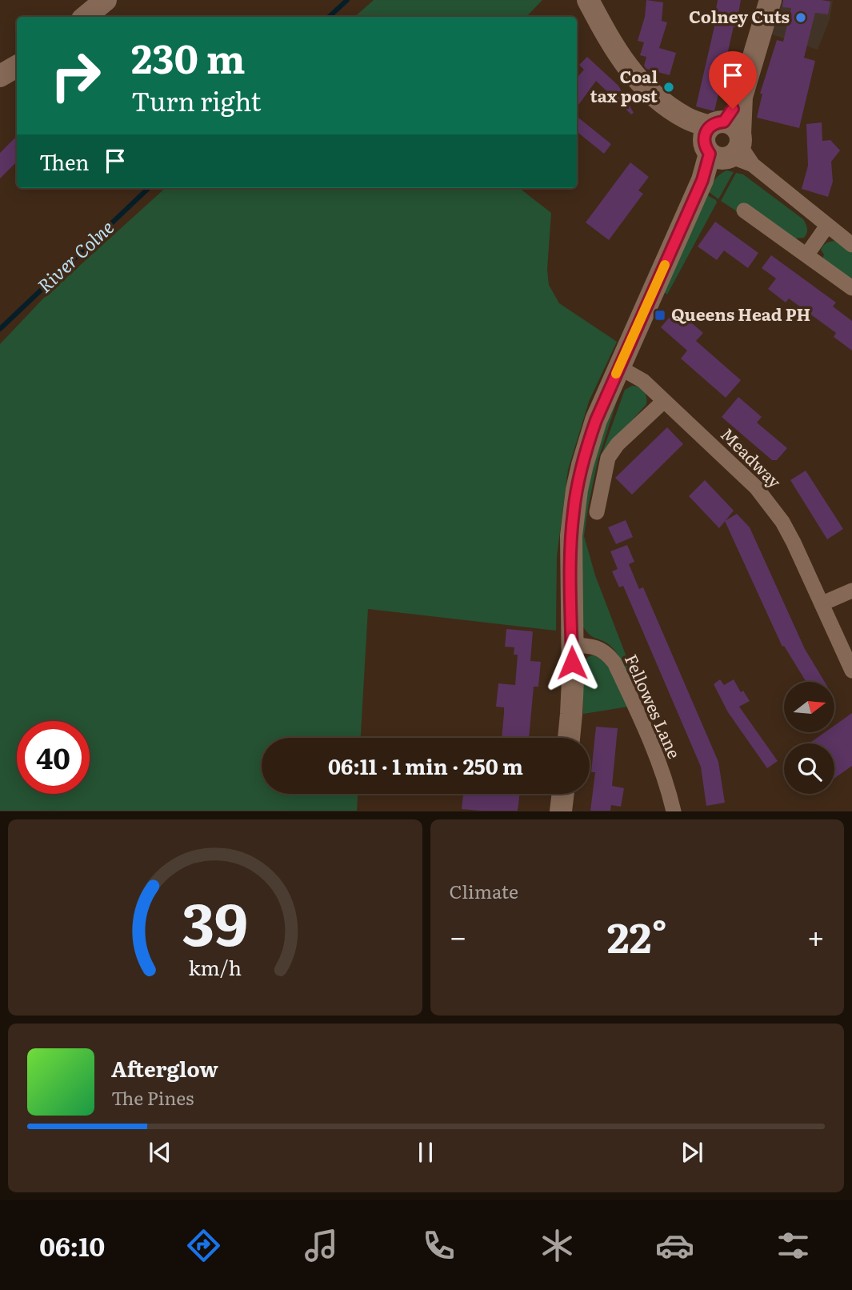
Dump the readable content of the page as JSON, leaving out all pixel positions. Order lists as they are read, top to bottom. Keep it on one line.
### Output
{"streets":{"street":["Meadway","Fellowes Lane"]},"water":["River Colne"],"places":{"other":["Colney Cuts","Coal tax post"],"transit":["Queens Head PH"]},"north":"right","page":{"turn":["230 m","Turn right"],"then":"Then","limit":"40","trip":"06:11 · 1 min · 250 m","tile":"Climate","heat":["−","22°","+"],"song":["Afterglow","The Pines"],"tabs":"06:10","gauge":["39","km/h"]}}
